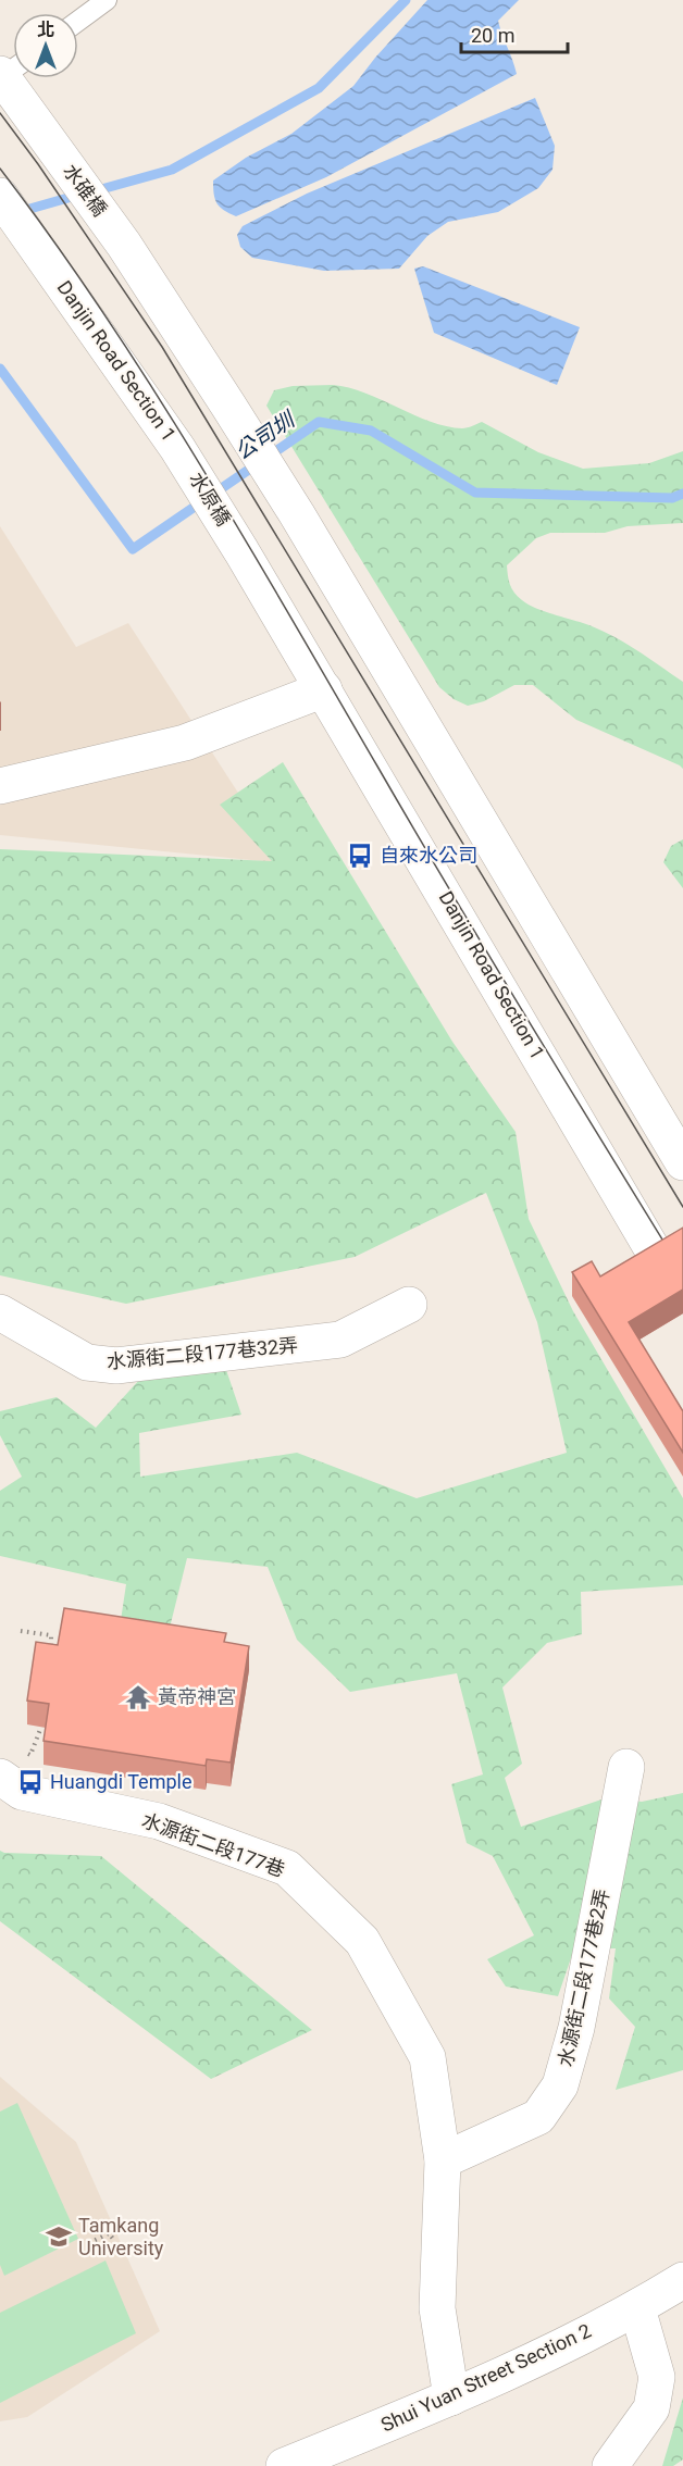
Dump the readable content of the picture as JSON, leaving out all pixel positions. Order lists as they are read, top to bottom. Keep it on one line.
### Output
{"streets":{"street":["水碓橋","Danjin Road Section 1","水原橋","水源街二段177巷32弄","水源街二段177巷","水源街二段177巷2弄","Shui Yuan Street Section 2"]},"crossings":[["Danjin Road Section 1","水原橋"],["水源街二段177巷","水源街二段177巷2弄"],["水源街二段177巷","Shui Yuan Street Section 2"]],"water":["公司圳"],"places":{"bus stop":["自來水公司","Huangdi Temple"],"temple":["黃帝神宮"],"school or university":["Tamkang University"]},"scale_bar":"20 m","north":"top"}
